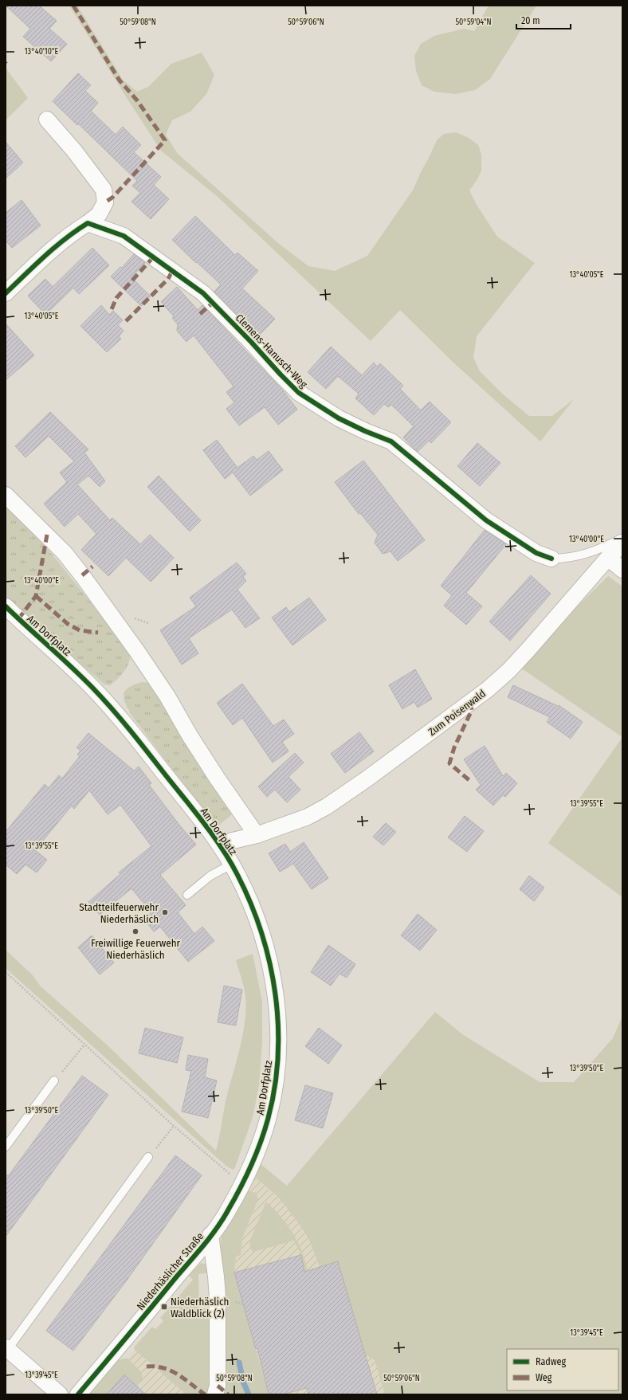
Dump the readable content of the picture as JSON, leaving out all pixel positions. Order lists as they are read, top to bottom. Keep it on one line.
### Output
{"streets":{"street":["Clemens-Hanusch-Weg","Am Dorfplatz","Zum Poisenwald","Niederhäslicher Straße"]},"crossings":[["Am Dorfplatz","Zum Poisenwald"],["Am Dorfplatz","Niederhäslicher Straße"]],"places":{"other":["Stadtteilfeuerwehr Niederhäslich","Freiwillige Feuerwehr Niederhäslich"],"transit":["Niederhäslich Waldblick (2)"]},"legend":["Radweg","Weg"],"scale_bar":"20 m","coordinates":["50°59'08\"N","50°59'06\"N","50°59'04\"N","13°40'10\"E","13°40'05\"E","13°40'00\"E","13°39'55\"E","13°39'50\"E","13°39'45\"E"]}
